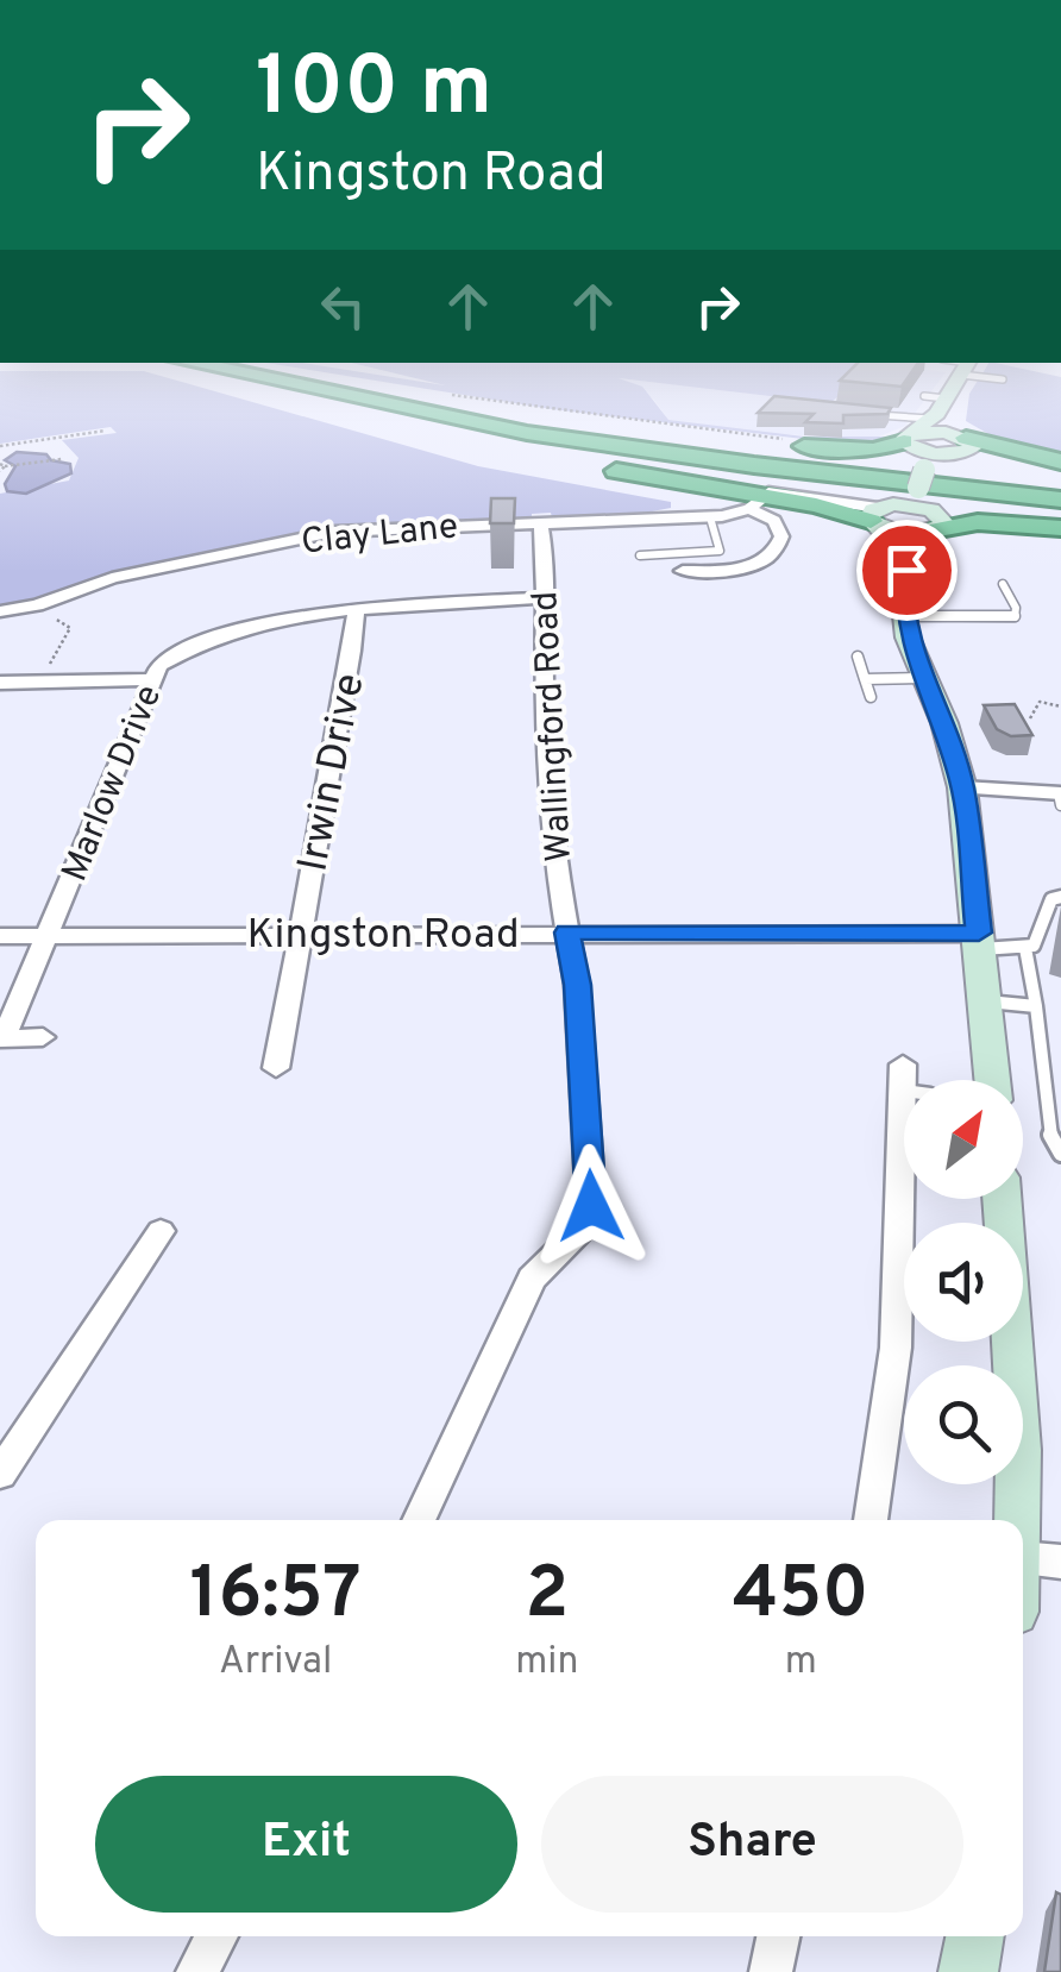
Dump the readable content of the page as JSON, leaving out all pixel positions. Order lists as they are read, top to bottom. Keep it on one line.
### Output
{"streets":{"street":["Clay Lane","Wallingford Road","Irwin Drive","Marlow Drive","Kingston Road"]},"crossings":[["Clay Lane","Wallingford Road"],["Wallingford Road","Marlow Drive"],["Wallingford Road","Kingston Road"],["Irwin Drive","Marlow Drive"],["Irwin Drive","Kingston Road"],["Marlow Drive","Kingston Road"]],"north":"top right","page":{"turn":["100 m","Kingston Road"],"eta":["16:57","Arrival","2","min","450","m"],"buttons":["Exit","Share"]}}
